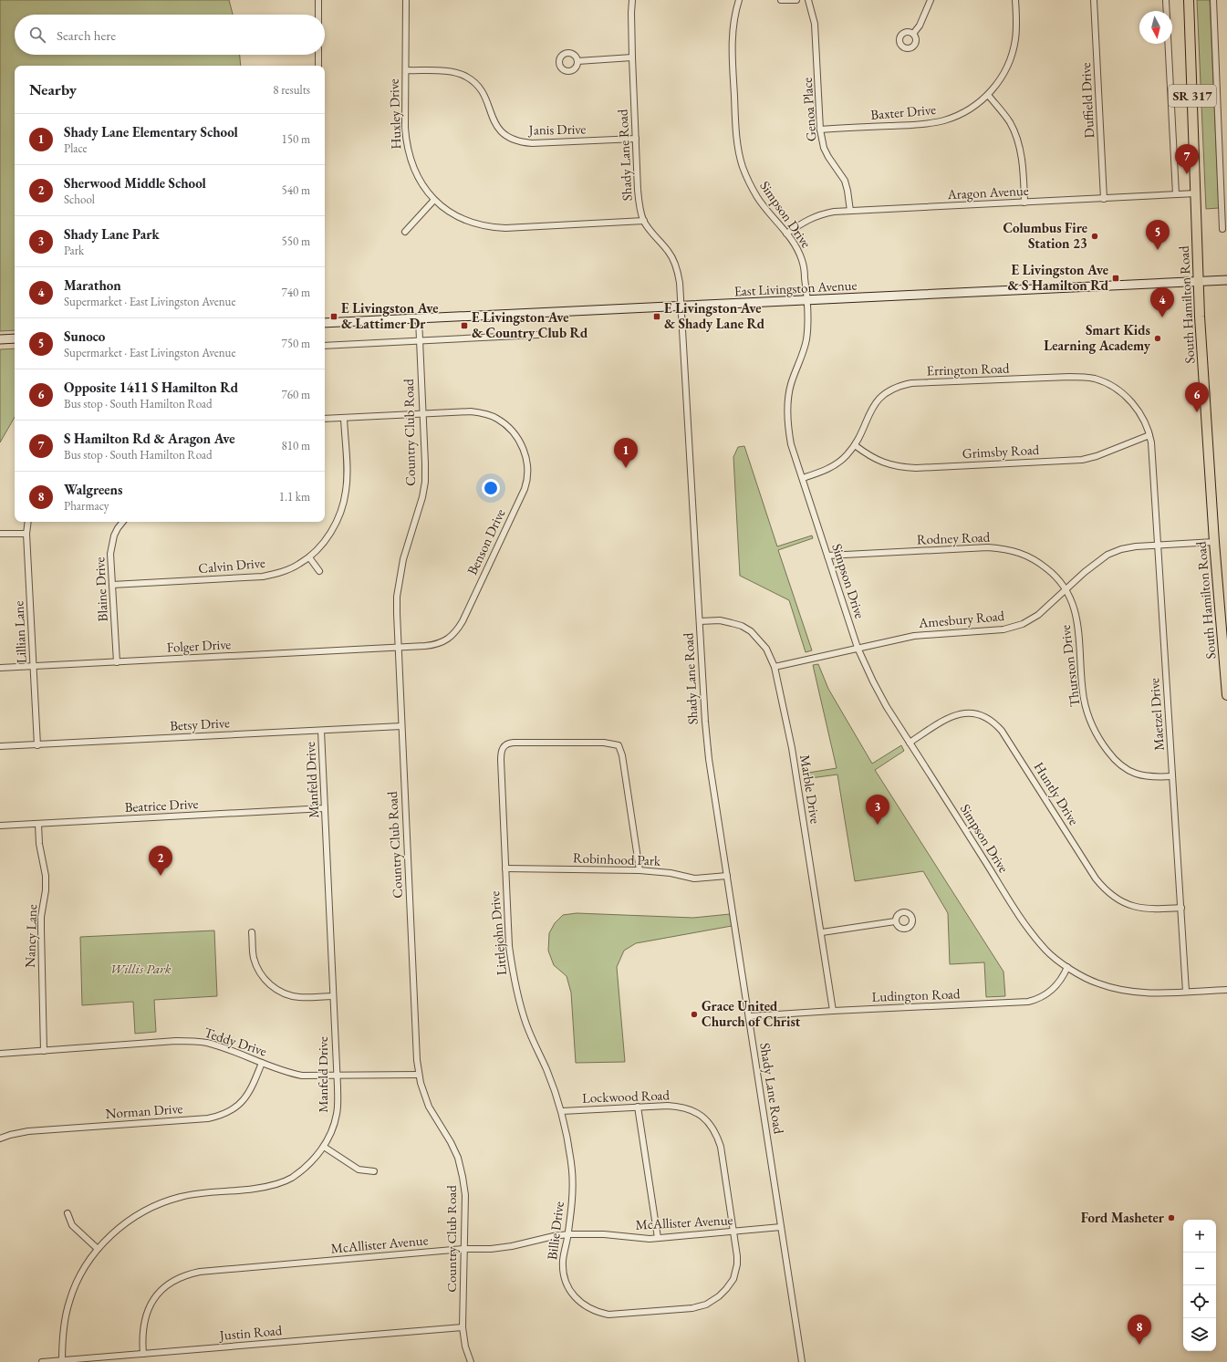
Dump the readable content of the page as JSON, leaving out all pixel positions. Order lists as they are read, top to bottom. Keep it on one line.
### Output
{"streets":{"main road":["SR 317","East Livingston Avenue","South Hamilton Road"],"street":["Duffield Drive","Genoa Place","Baxter Drive","Huxley Drive","Janis Drive","Shady Lane Road","Aragon Avenue","Simpson Drive","Errington Road","Country Club Road","Grimsby Road","Rodney Road","Benson Drive","Calvin Drive","Blaine Drive","Amesbury Road","Lillian Lane","Folger Drive","Thurston Drive","Maetzel Drive","Betsy Drive","Manfeld Drive","Marble Drive","Huntly Drive","Beatrice Drive","Robinhood Park","Littlejohn Drive","Nancy Lane","Ludington Road","Teddy Drive","Lockwood Road","Norman Drive","McAllister Avenue","Billie Drive","Justin Road"]},"crossings":[["Duffield Drive","Aragon Avenue"],["Genoa Place","Baxter Drive"],["Genoa Place","Aragon Avenue"],["Huxley Drive","Janis Drive"],["Huxley Drive","Shady Lane Road"],["Janis Drive","Shady Lane Road"],["Shady Lane Road","East Livingston Avenue"],["Shady Lane Road","Marble Drive"],["Shady Lane Road","Robinhood Park"],["Shady Lane Road","Ludington Road"],["Shady Lane Road","McAllister Avenue"],["Aragon Avenue","Simpson Drive"],["Aragon Avenue","South Hamilton Road"],["Simpson Drive","East Livingston Avenue"],["Simpson Drive","Errington Road"],["Simpson Drive","Rodney Road"],["Simpson Drive","Amesbury Road"],["Simpson Drive","Maetzel Drive"],["Simpson Drive","Huntly Drive"],["Simpson Drive","Ludington Road"],["East Livingston Avenue","South Hamilton Road"],["East Livingston Avenue","Country Club Road"],["South Hamilton Road","Amesbury Road"],["Errington Road","Grimsby Road"],["Errington Road","Maetzel Drive"],["Country Club Road","Benson Drive"],["Country Club Road","Folger Drive"],["Country Club Road","Betsy Drive"],["Country Club Road","Teddy Drive"],["Country Club Road","McAllister Avenue"],["Country Club Road","Justin Road"],["Grimsby Road","Maetzel Drive"],["Rodney Road","Amesbury Road"],["Rodney Road","Thurston Drive"],["Benson Drive","Calvin Drive"],["Benson Drive","Folger Drive"],["Calvin Drive","Blaine Drive"],["Blaine Drive","Folger Drive"],["Amesbury Road","Thurston Drive"],["Amesbury Road","Maetzel Drive"],["Amesbury Road","Marble Drive"],["Lillian Lane","Folger Drive"],["Lillian Lane","Betsy Drive"],["Thurston Drive","Maetzel Drive"],["Maetzel Drive","Huntly Drive"],["Betsy Drive","Manfeld Drive"],["Manfeld Drive","Beatrice Drive"],["Manfeld Drive","Teddy Drive"],["Manfeld Drive","Justin Road"],["Marble Drive","Ludington Road"],["Beatrice Drive","Nancy Lane"],["Robinhood Park","Littlejohn Drive"],["Littlejohn Drive","Lockwood Road"],["Littlejohn Drive","Billie Drive"],["Nancy Lane","Teddy Drive"],["Teddy Drive","Norman Drive"],["Lockwood Road","McAllister Avenue"],["Lockwood Road","Billie Drive"],["McAllister Avenue","Billie Drive"],["McAllister Avenue","Justin Road"]],"parks":["Willis Park"],"places":{"other":["Columbus Fire Station 23","Smart Kids Learning Academy","Grace United Church of Christ","Ford Masheter"],"transit":["E Livingston Ave & S Hamilton Rd","E Livingston Ave & Lattimer Dr","E Livingston Ave & Shady Lane Rd","E Livingston Ave & Country Club Rd"]},"north":"bottom","page":{"search":"Search here","heading":["Nearby","8 results"],"list":[{"mark":"1","name":"Shady Lane Elementary School","note":"Place","value":"150 m"},{"mark":"2","name":"Sherwood Middle School","note":"School","value":"540 m"},{"mark":"3","name":"Shady Lane Park","note":"Park","value":"550 m"},{"mark":"4","name":"Marathon","note":"Supermarket · East Livingston Avenue","value":"740 m"},{"mark":"5","name":"Sunoco","note":"Supermarket · East Livingston Avenue","value":"750 m"},{"mark":"6","name":"Opposite 1411 S Hamilton Rd","note":"Bus stop · South Hamilton Road","value":"760 m"},{"mark":"7","name":"S Hamilton Rd & Aragon Ave","note":"Bus stop · South Hamilton Road","value":"810 m"},{"mark":"8","name":"Walgreens","note":"Pharmacy","value":"1.1 km"}],"pins":["7","5","4","6","1","3","2","8"],"map_buttons":["+","−"]}}
